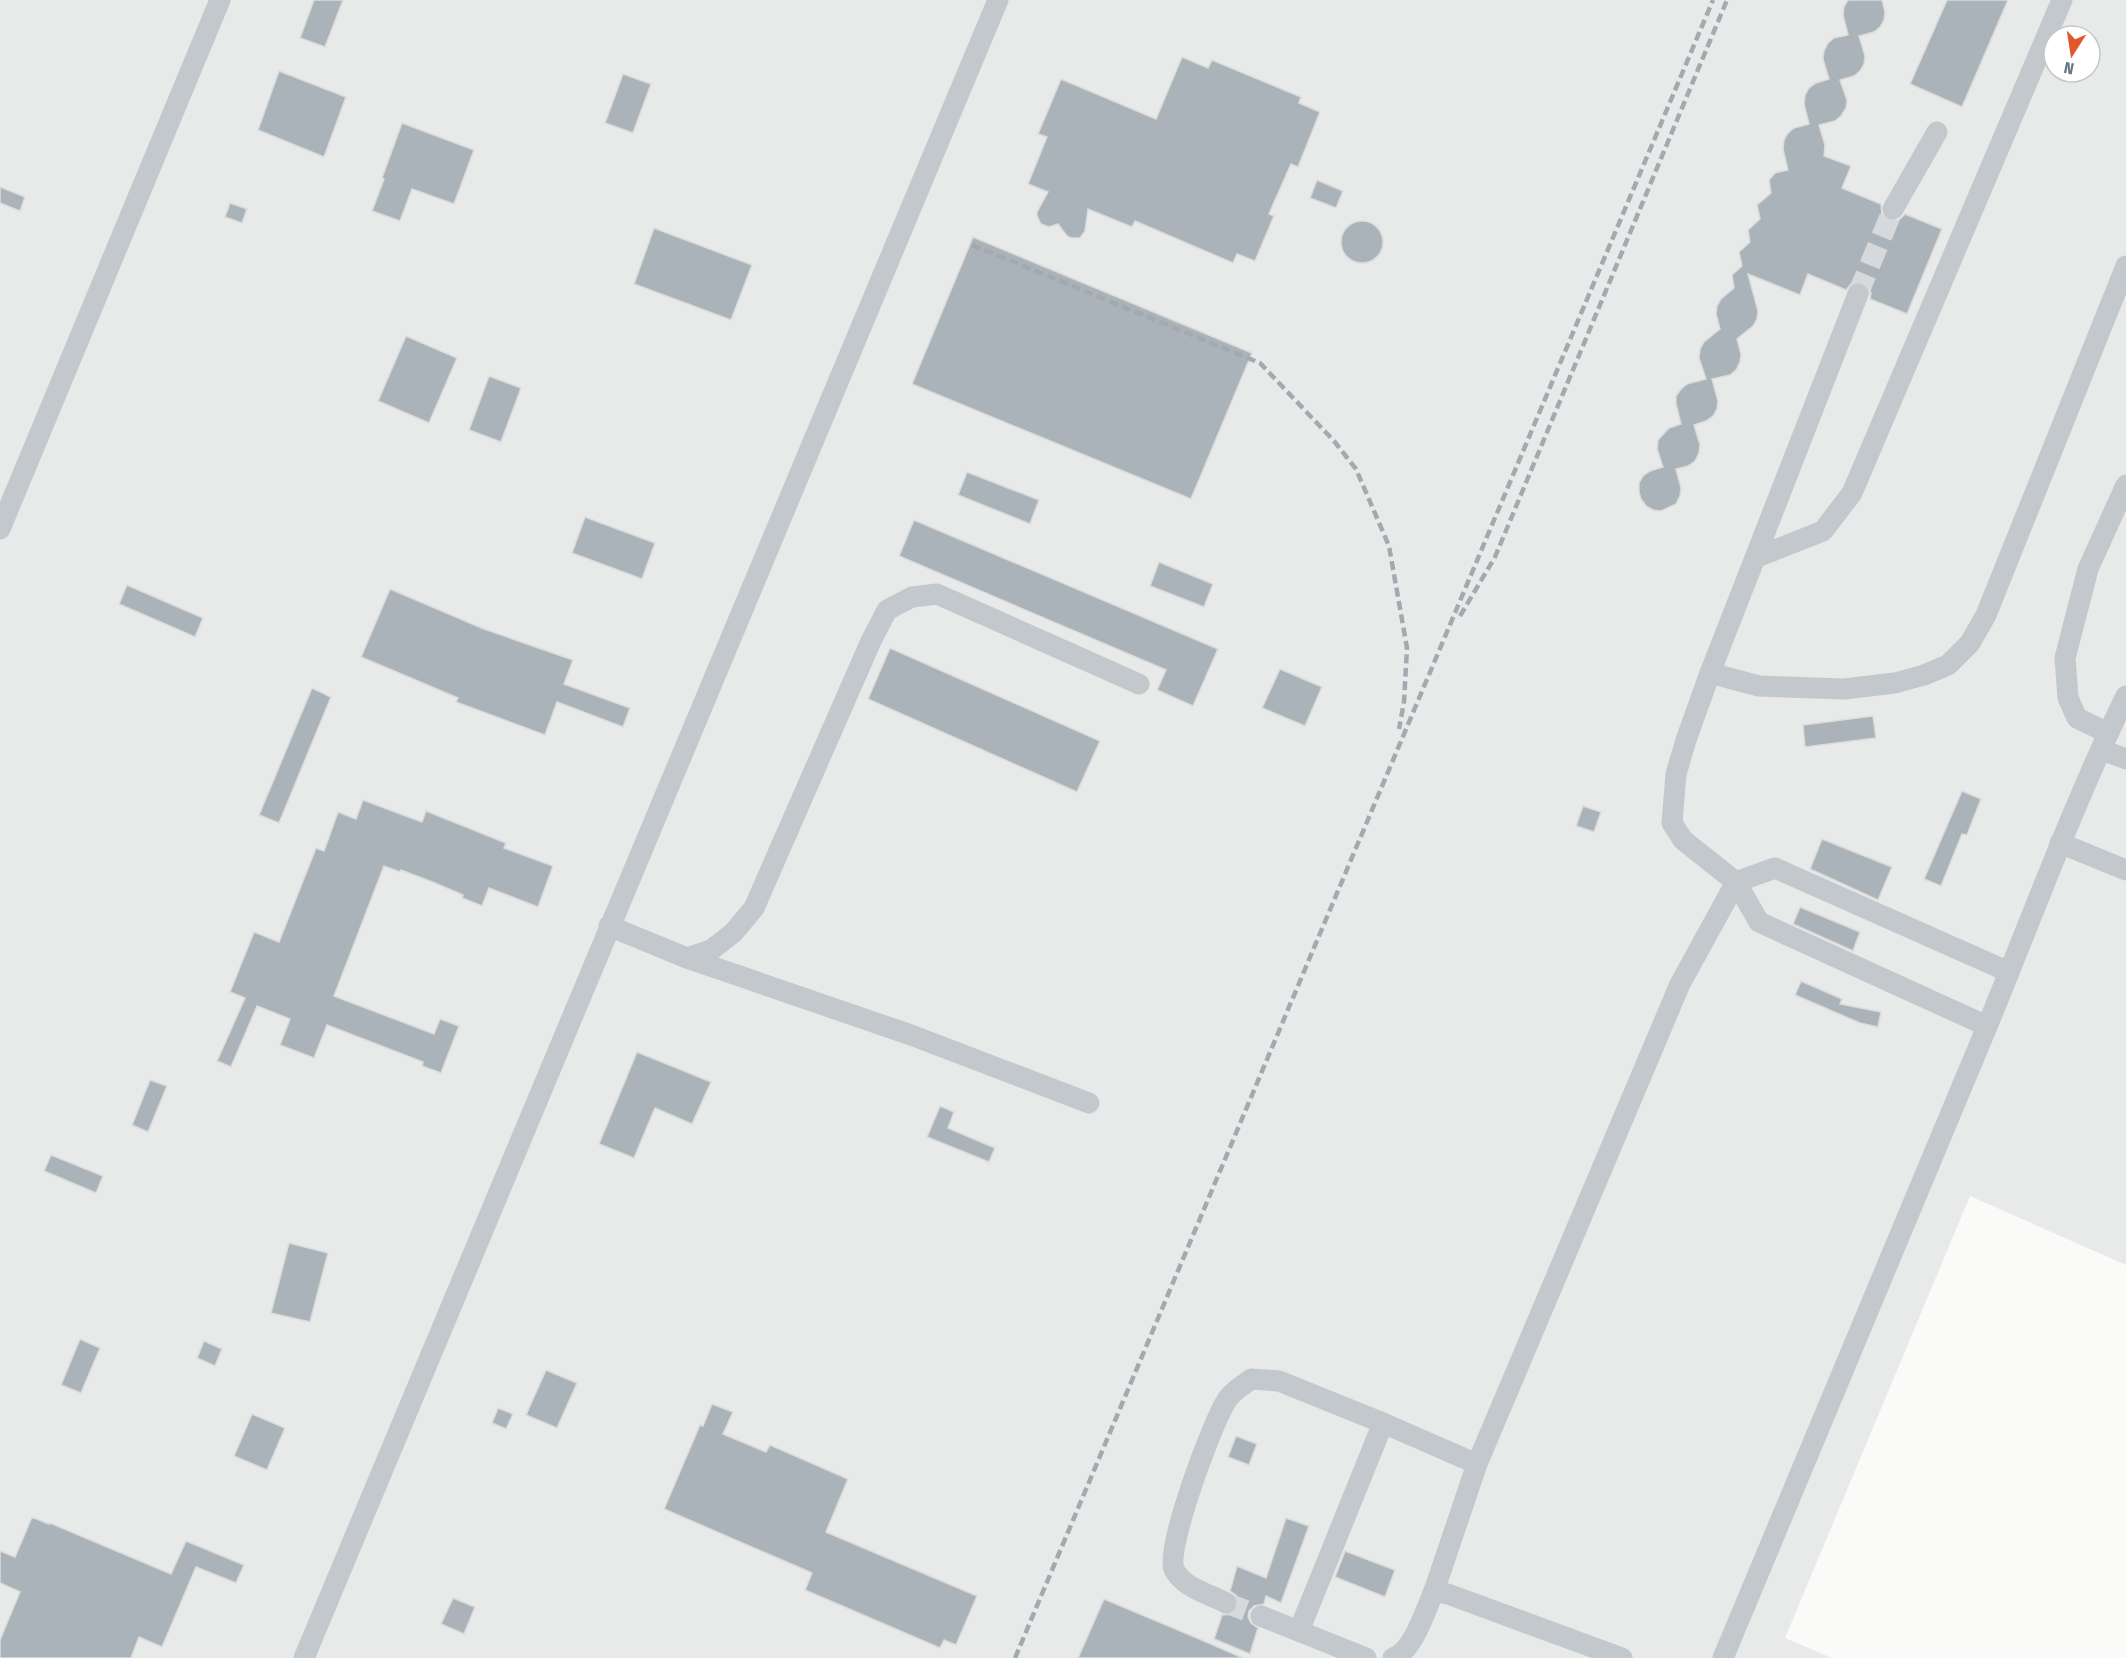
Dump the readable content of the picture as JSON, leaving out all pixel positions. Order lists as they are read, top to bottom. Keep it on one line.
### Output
{"north":"bottom"}
